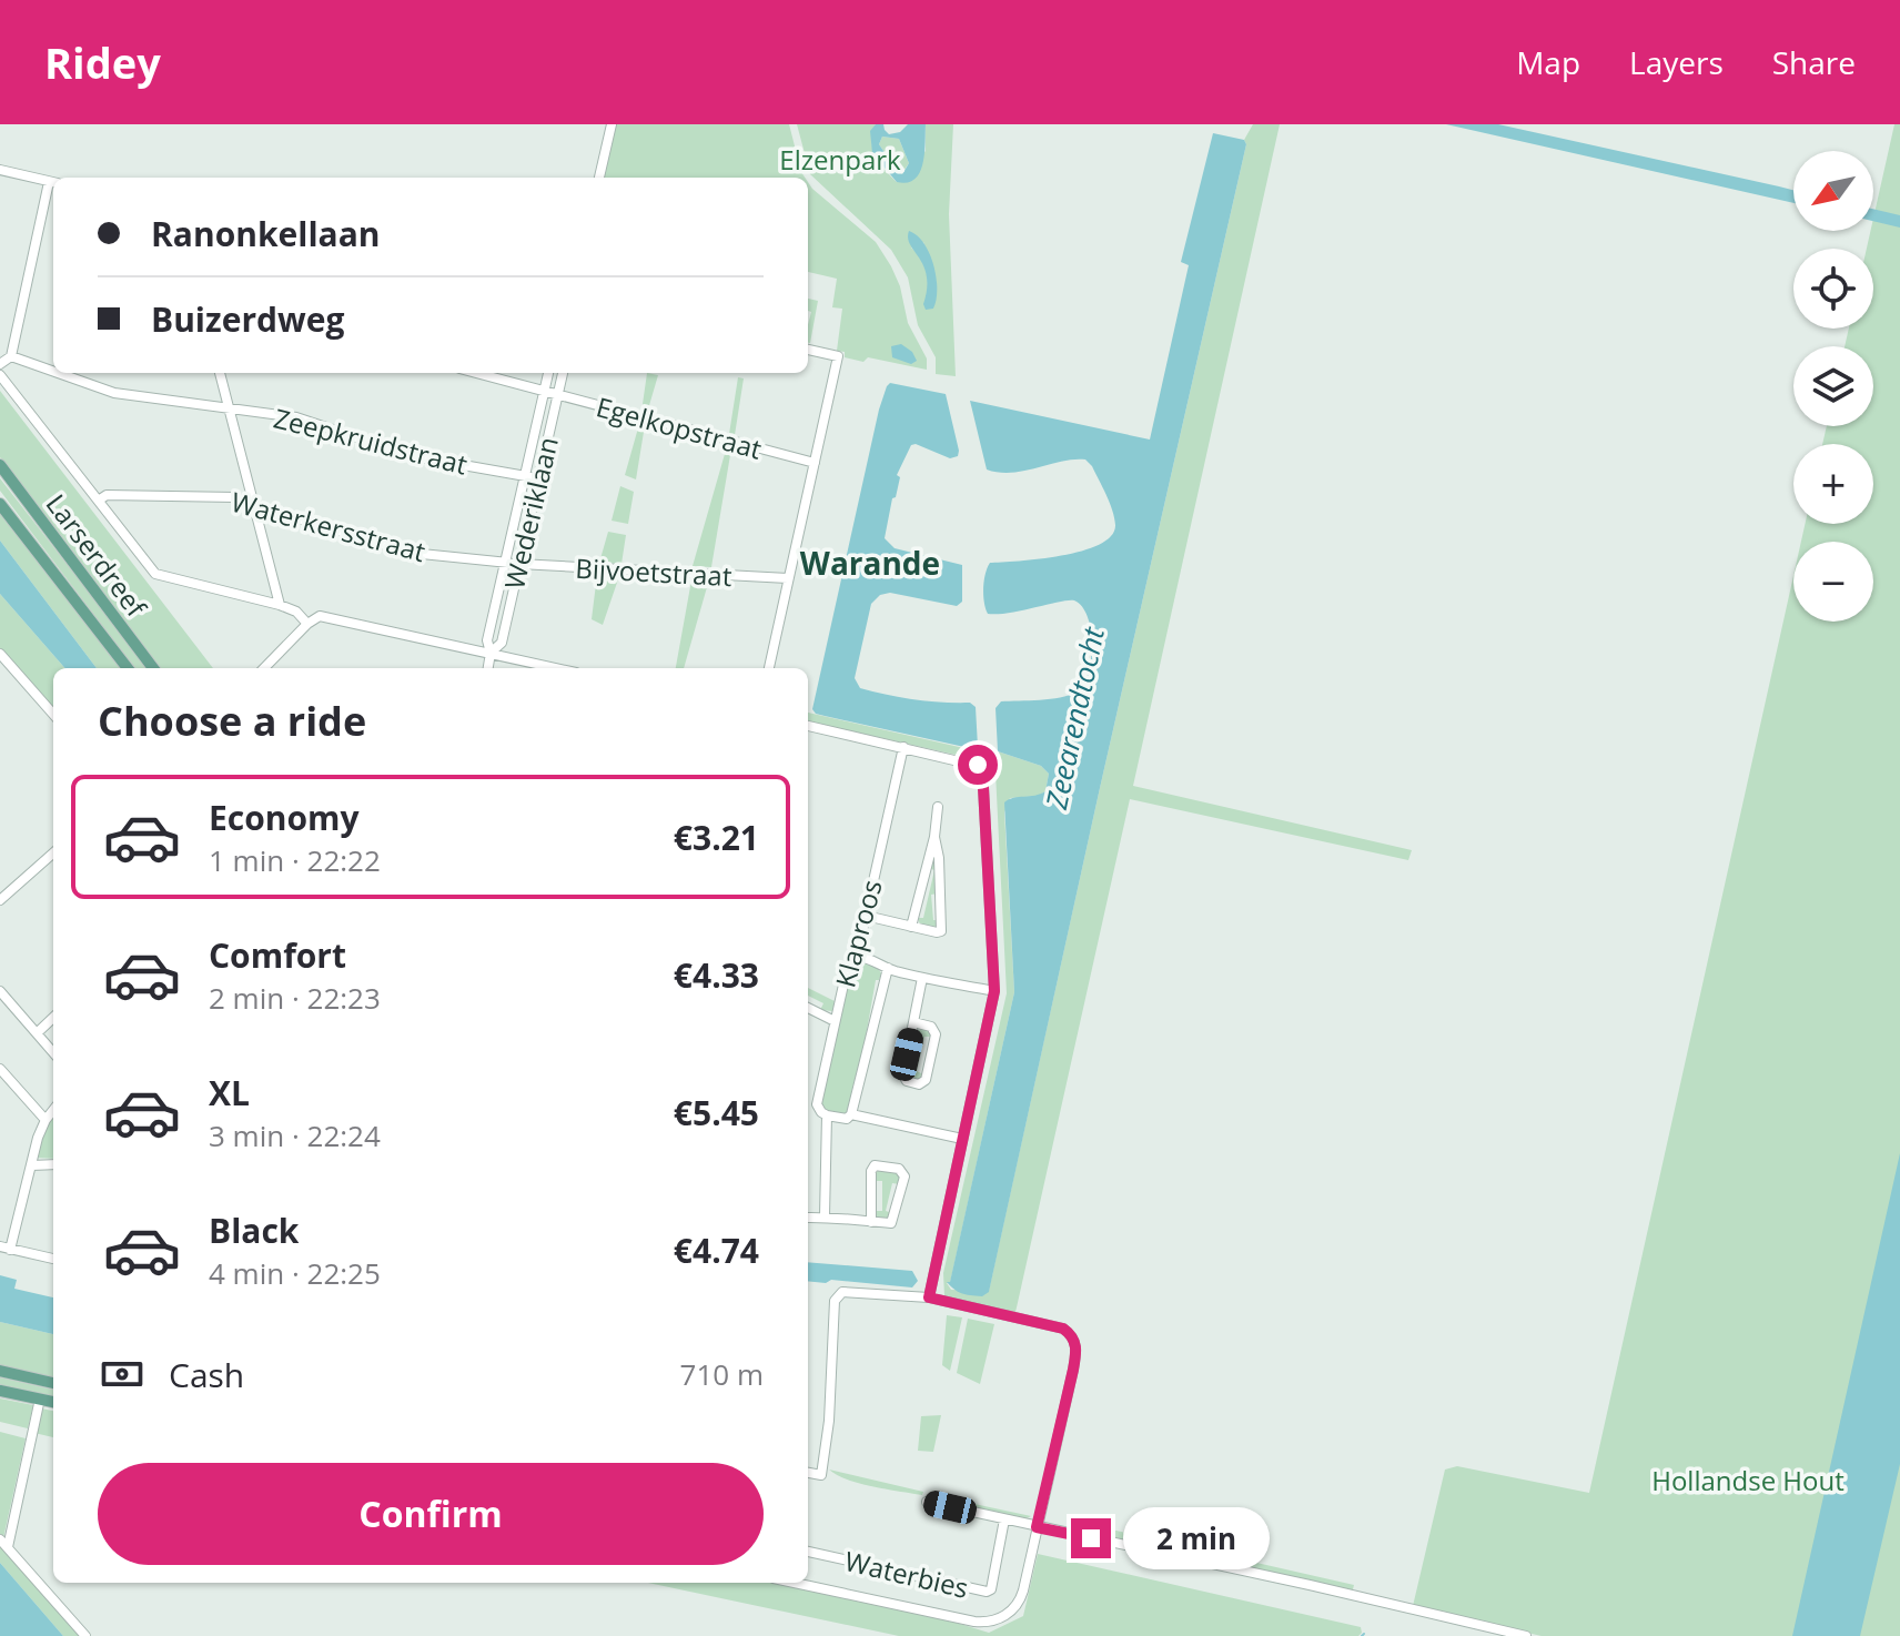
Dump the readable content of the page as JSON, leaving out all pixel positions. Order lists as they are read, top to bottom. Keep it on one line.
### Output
{"streets":{"main road":["Larserdreef"],"street":["Egelkopstraat","Zeepkruidstraat","Wederiklaan","Waterkersstraat","Bijvoetstraat","Klaproos","Waterbies"]},"crossings":[["Egelkopstraat","Wederiklaan"],["Zeepkruidstraat","Wederiklaan"],["Wederiklaan","Waterkersstraat"],["Wederiklaan","Bijvoetstraat"],["Waterkersstraat","Bijvoetstraat"]],"districts":["Warande"],"water":["Zeearendtocht"],"parks":["Elzenpark","Hollandse Hout"],"north":"bottom left","page":{"header":"Ridey","nav":["Map","Layers","Share"],"map_buttons":["+","−"],"banner":["Ranonkellaan","Buizerdweg"],"heading":"Choose a ride","list":[{"name":"Economy","note":"1 min · 22:22","value":"€3.21"},{"name":"Comfort","note":"2 min · 22:23","value":"€4.33"},{"name":"XL","note":"3 min · 22:24","value":"€5.45"},{"name":"Black","note":"4 min · 22:25","value":"€4.74"}],"pay":["Cash","710 m"],"buttons":"Confirm","bubble":"2 min"}}
